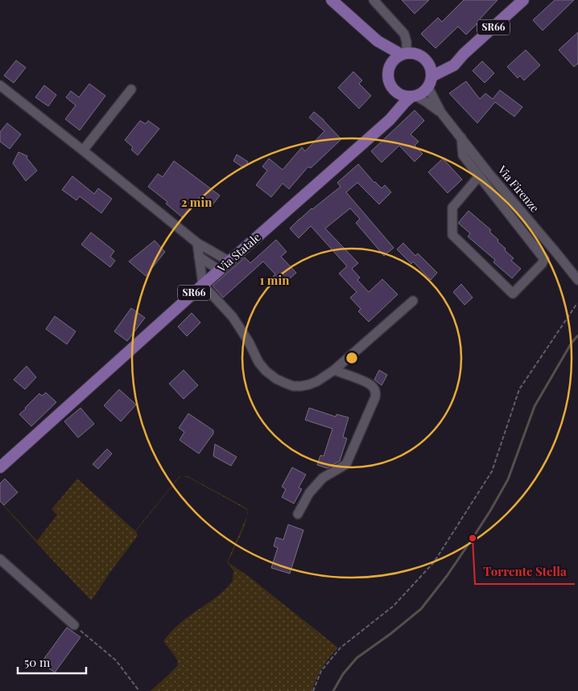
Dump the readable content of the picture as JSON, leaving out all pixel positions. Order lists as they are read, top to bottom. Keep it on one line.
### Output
{"streets":{"main road":["SR66","Via Statale"],"street":["Via Firenze"]},"crossings":[["SR66","Via Statale"]],"places":["Torrente Stella"],"scale_bar":"50 m","rings":["2 min","1 min"]}
